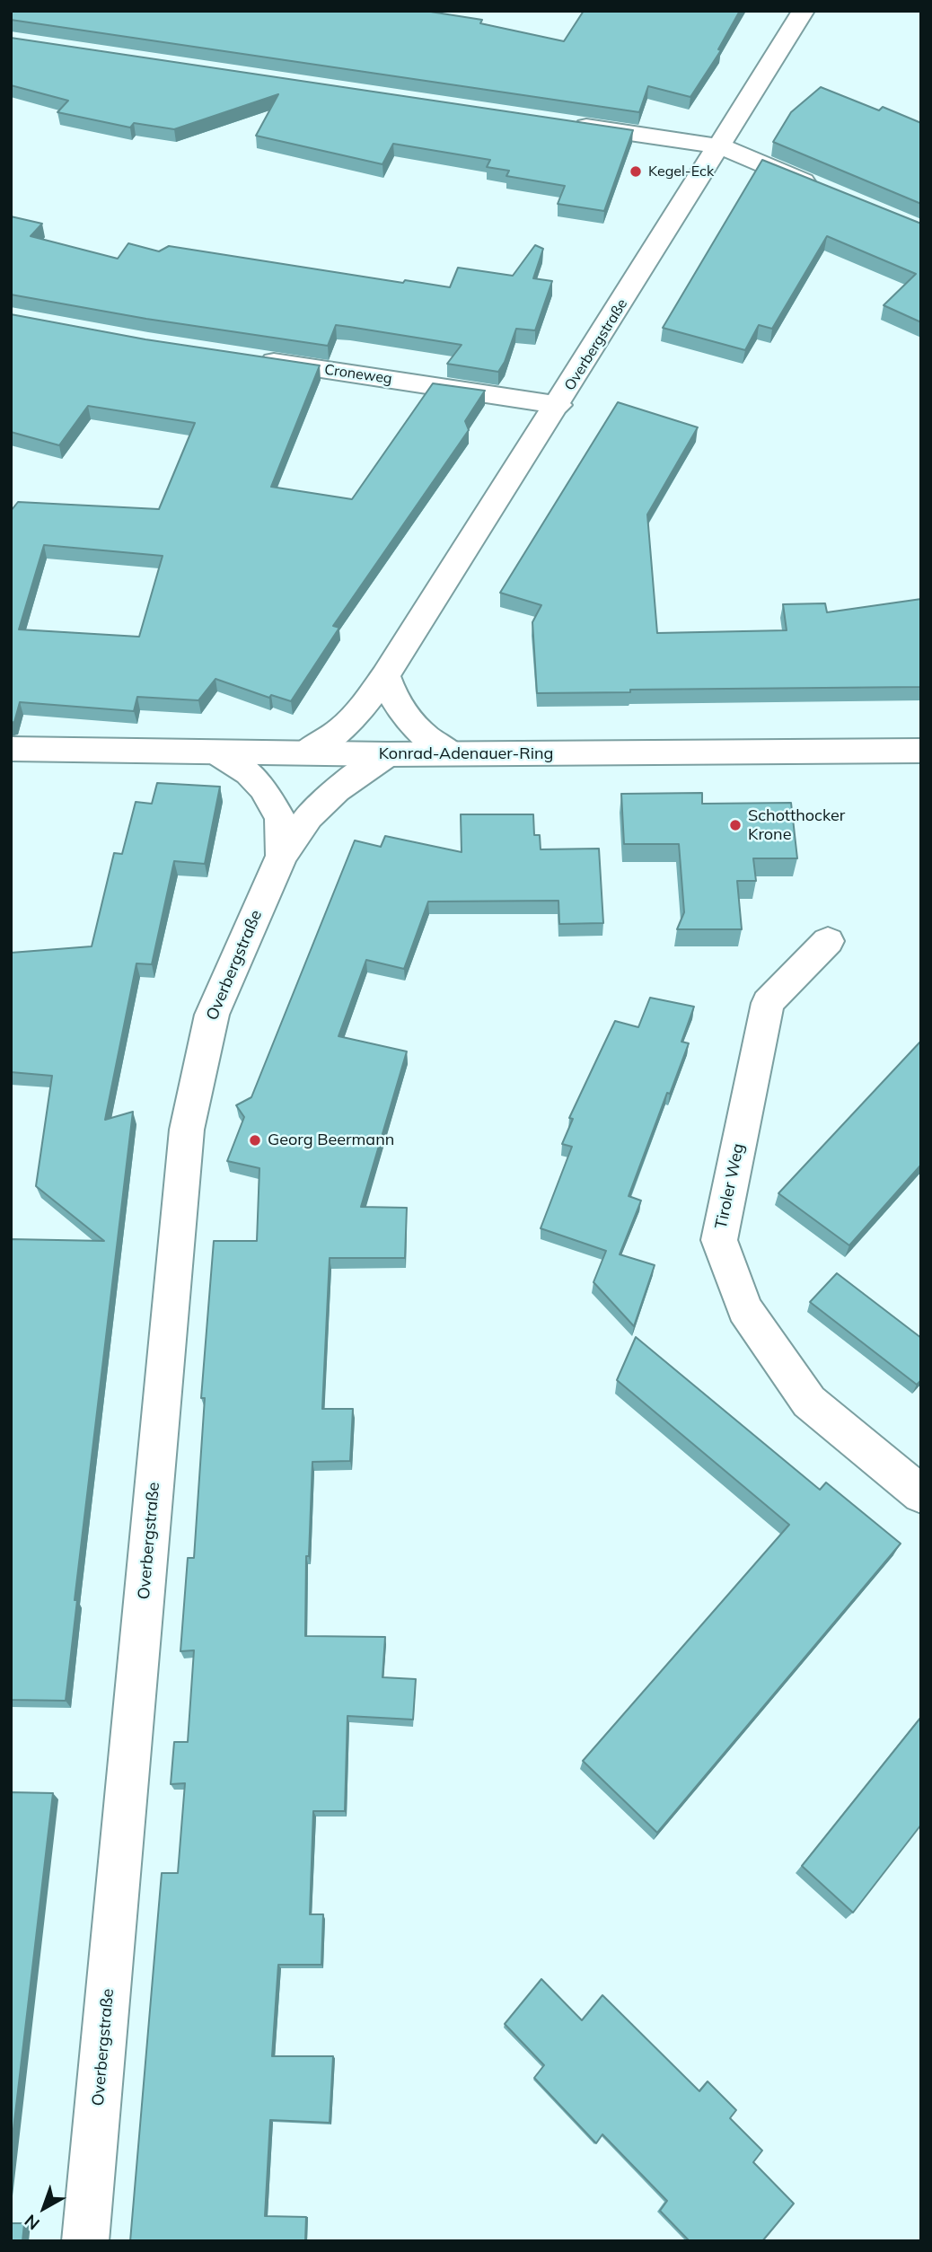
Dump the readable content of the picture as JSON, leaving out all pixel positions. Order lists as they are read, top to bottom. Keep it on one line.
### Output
{"streets":{"street":["Overbergstraße","Croneweg","Konrad-Adenauer-Ring","Tiroler Weg"]},"crossings":[["Overbergstraße","Croneweg"],["Overbergstraße","Konrad-Adenauer-Ring"]],"places":["Kegel-Eck","Schotthocker Krone","Georg Beermann"],"north":"bottom left"}
